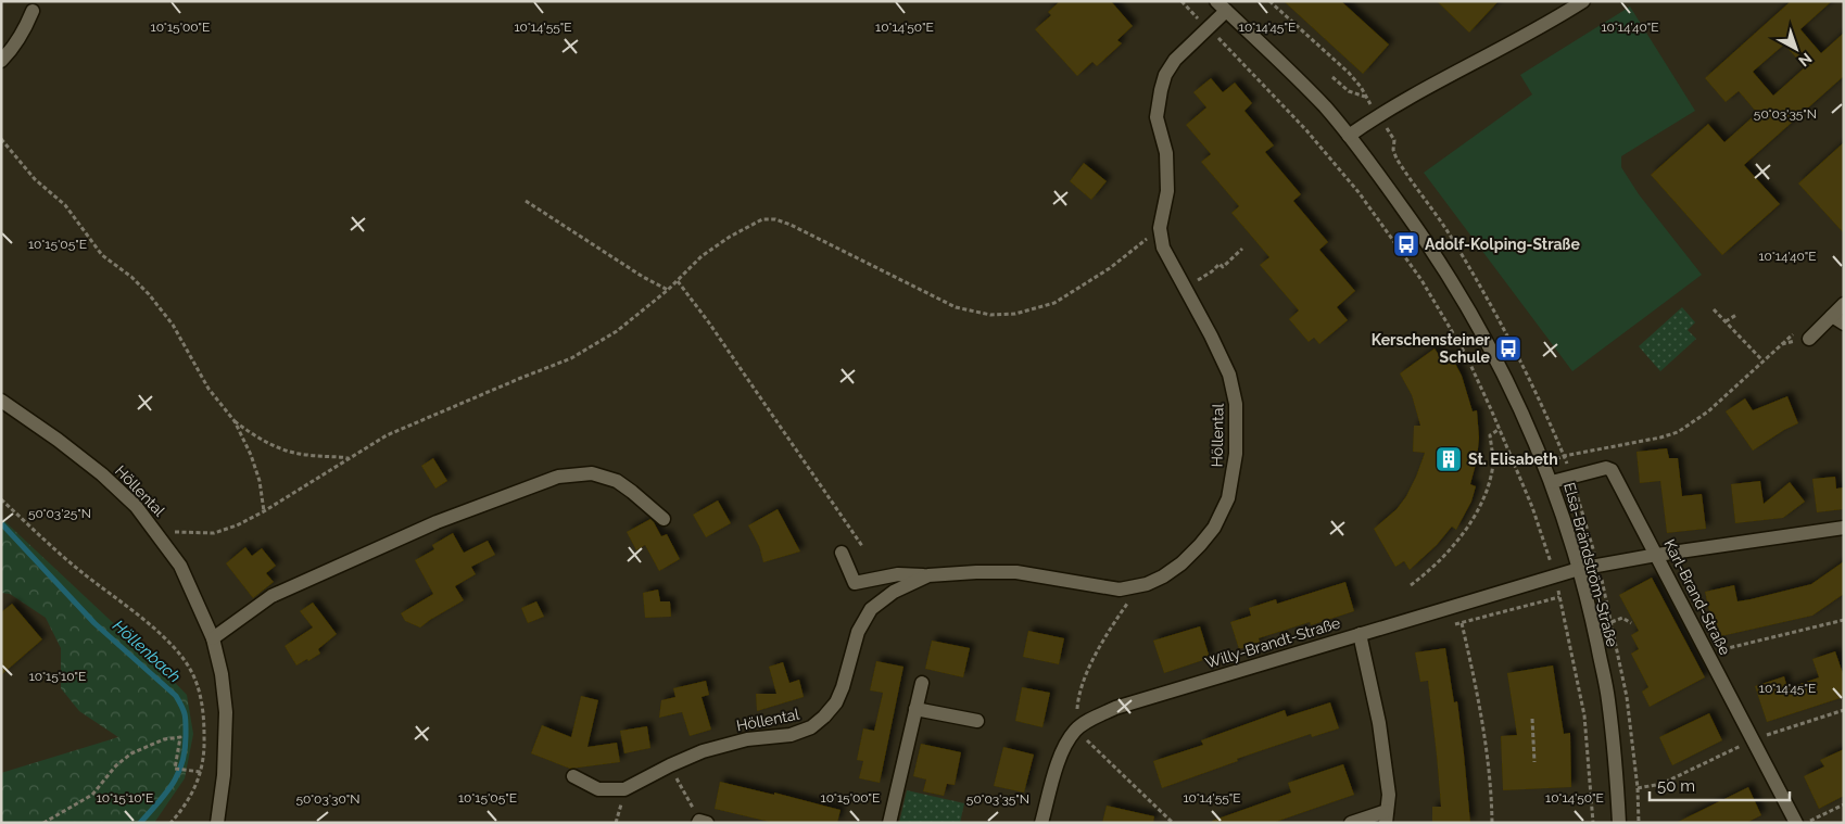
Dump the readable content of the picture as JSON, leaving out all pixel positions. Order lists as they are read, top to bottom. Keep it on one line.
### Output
{"streets":{"street":["Höllental","Elsa-Brändström-Straße","Karl-Brand-Straße","Willy-Brandt-Straße"]},"crossings":[["Höllental","Elsa-Brändström-Straße"],["Elsa-Brändström-Straße","Karl-Brand-Straße"],["Elsa-Brändström-Straße","Willy-Brandt-Straße"],["Karl-Brand-Straße","Willy-Brandt-Straße"]],"water":["Höllenbach"],"places":{"bus stop":["Adolf-Kolping-Straße","Kerschensteiner Schule"],"building":["St. Elisabeth"]},"scale_bar":"50 m","north":"bottom right","coordinates":["10°15'00\"E","10°14'50\"E","10°14'55\"E","10°14'45\"E","10°14'40\"E","50°03'35\"N","10°15'05\"E","50°03'25\"N","10°15'10\"E","50°03'30\"N"]}
